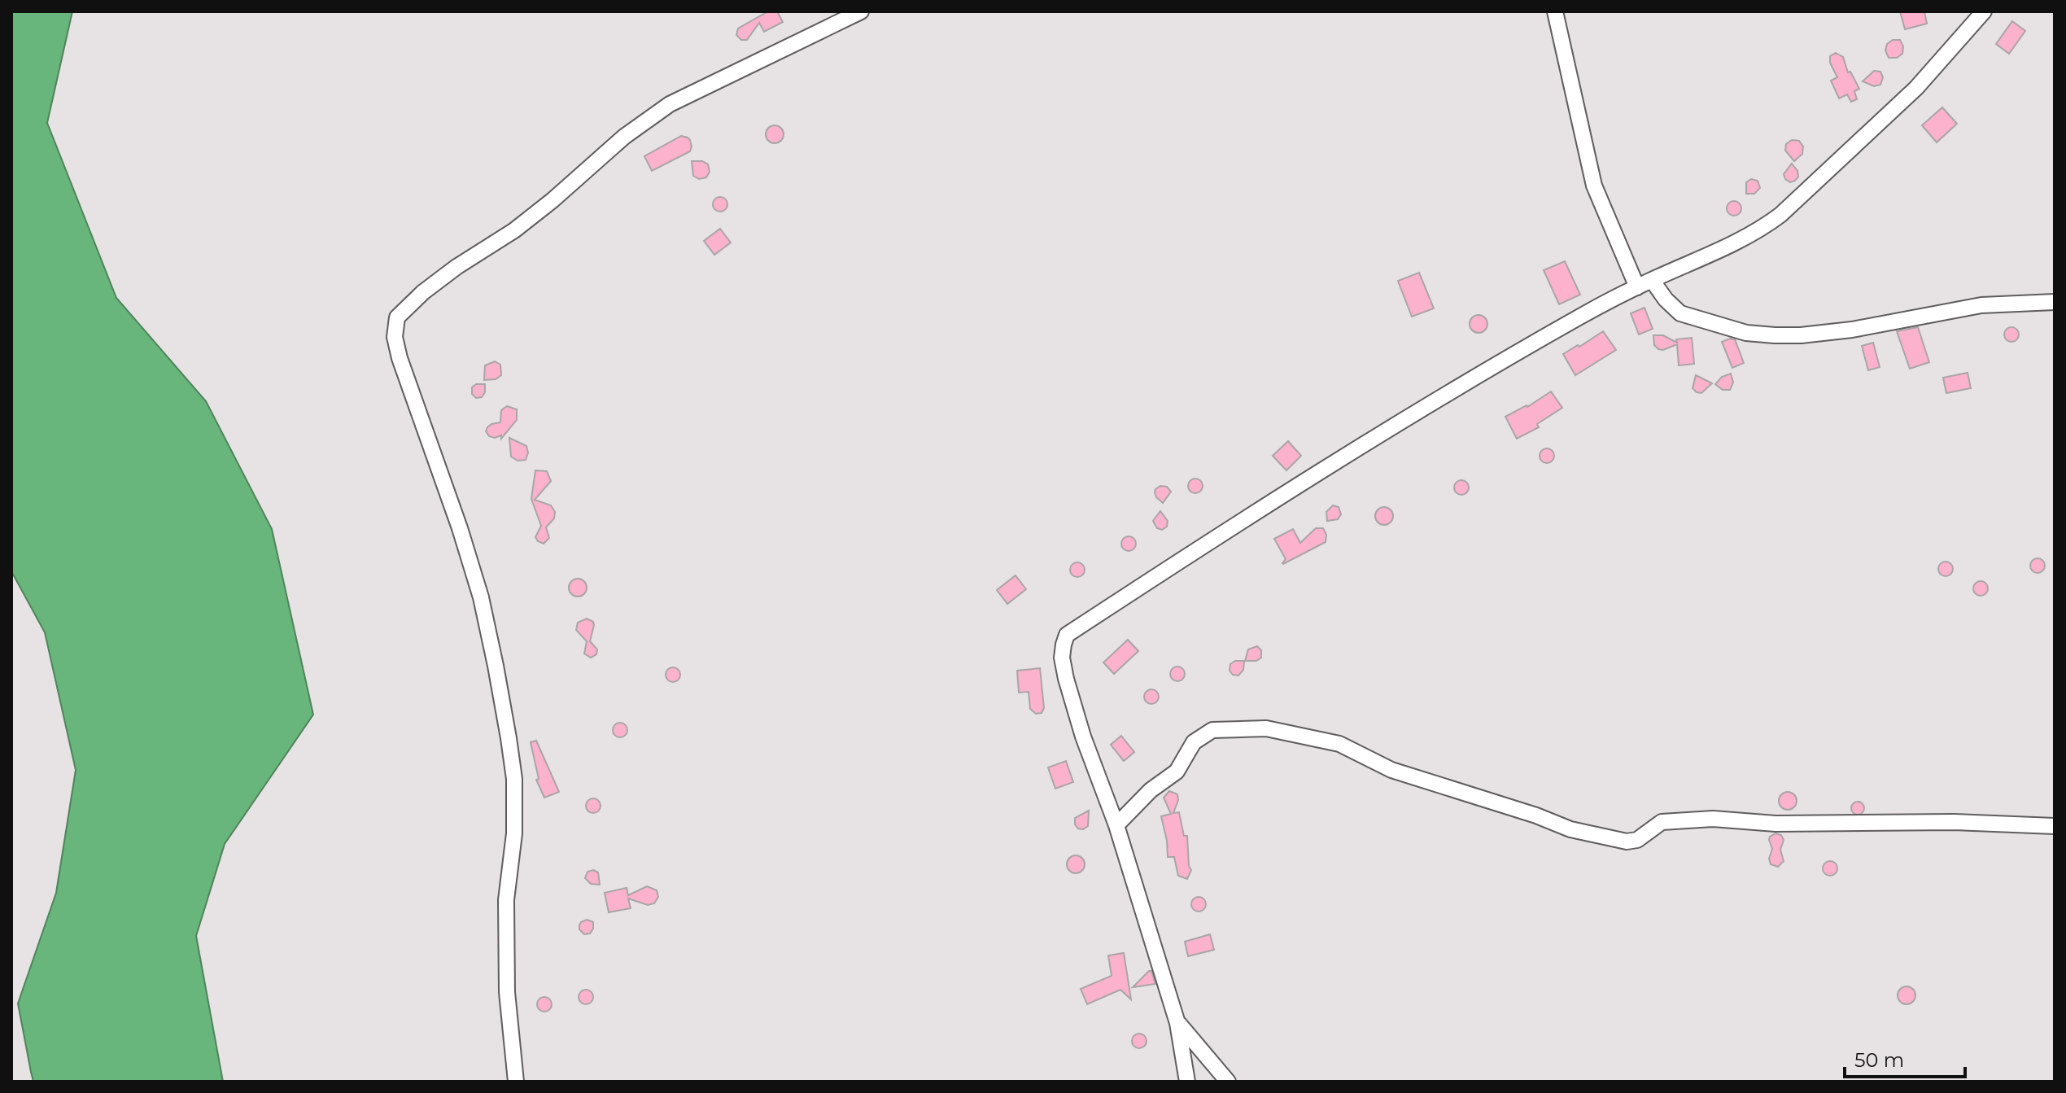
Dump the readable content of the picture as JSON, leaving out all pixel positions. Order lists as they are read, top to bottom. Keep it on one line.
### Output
{"scale_bar":"50 m"}
